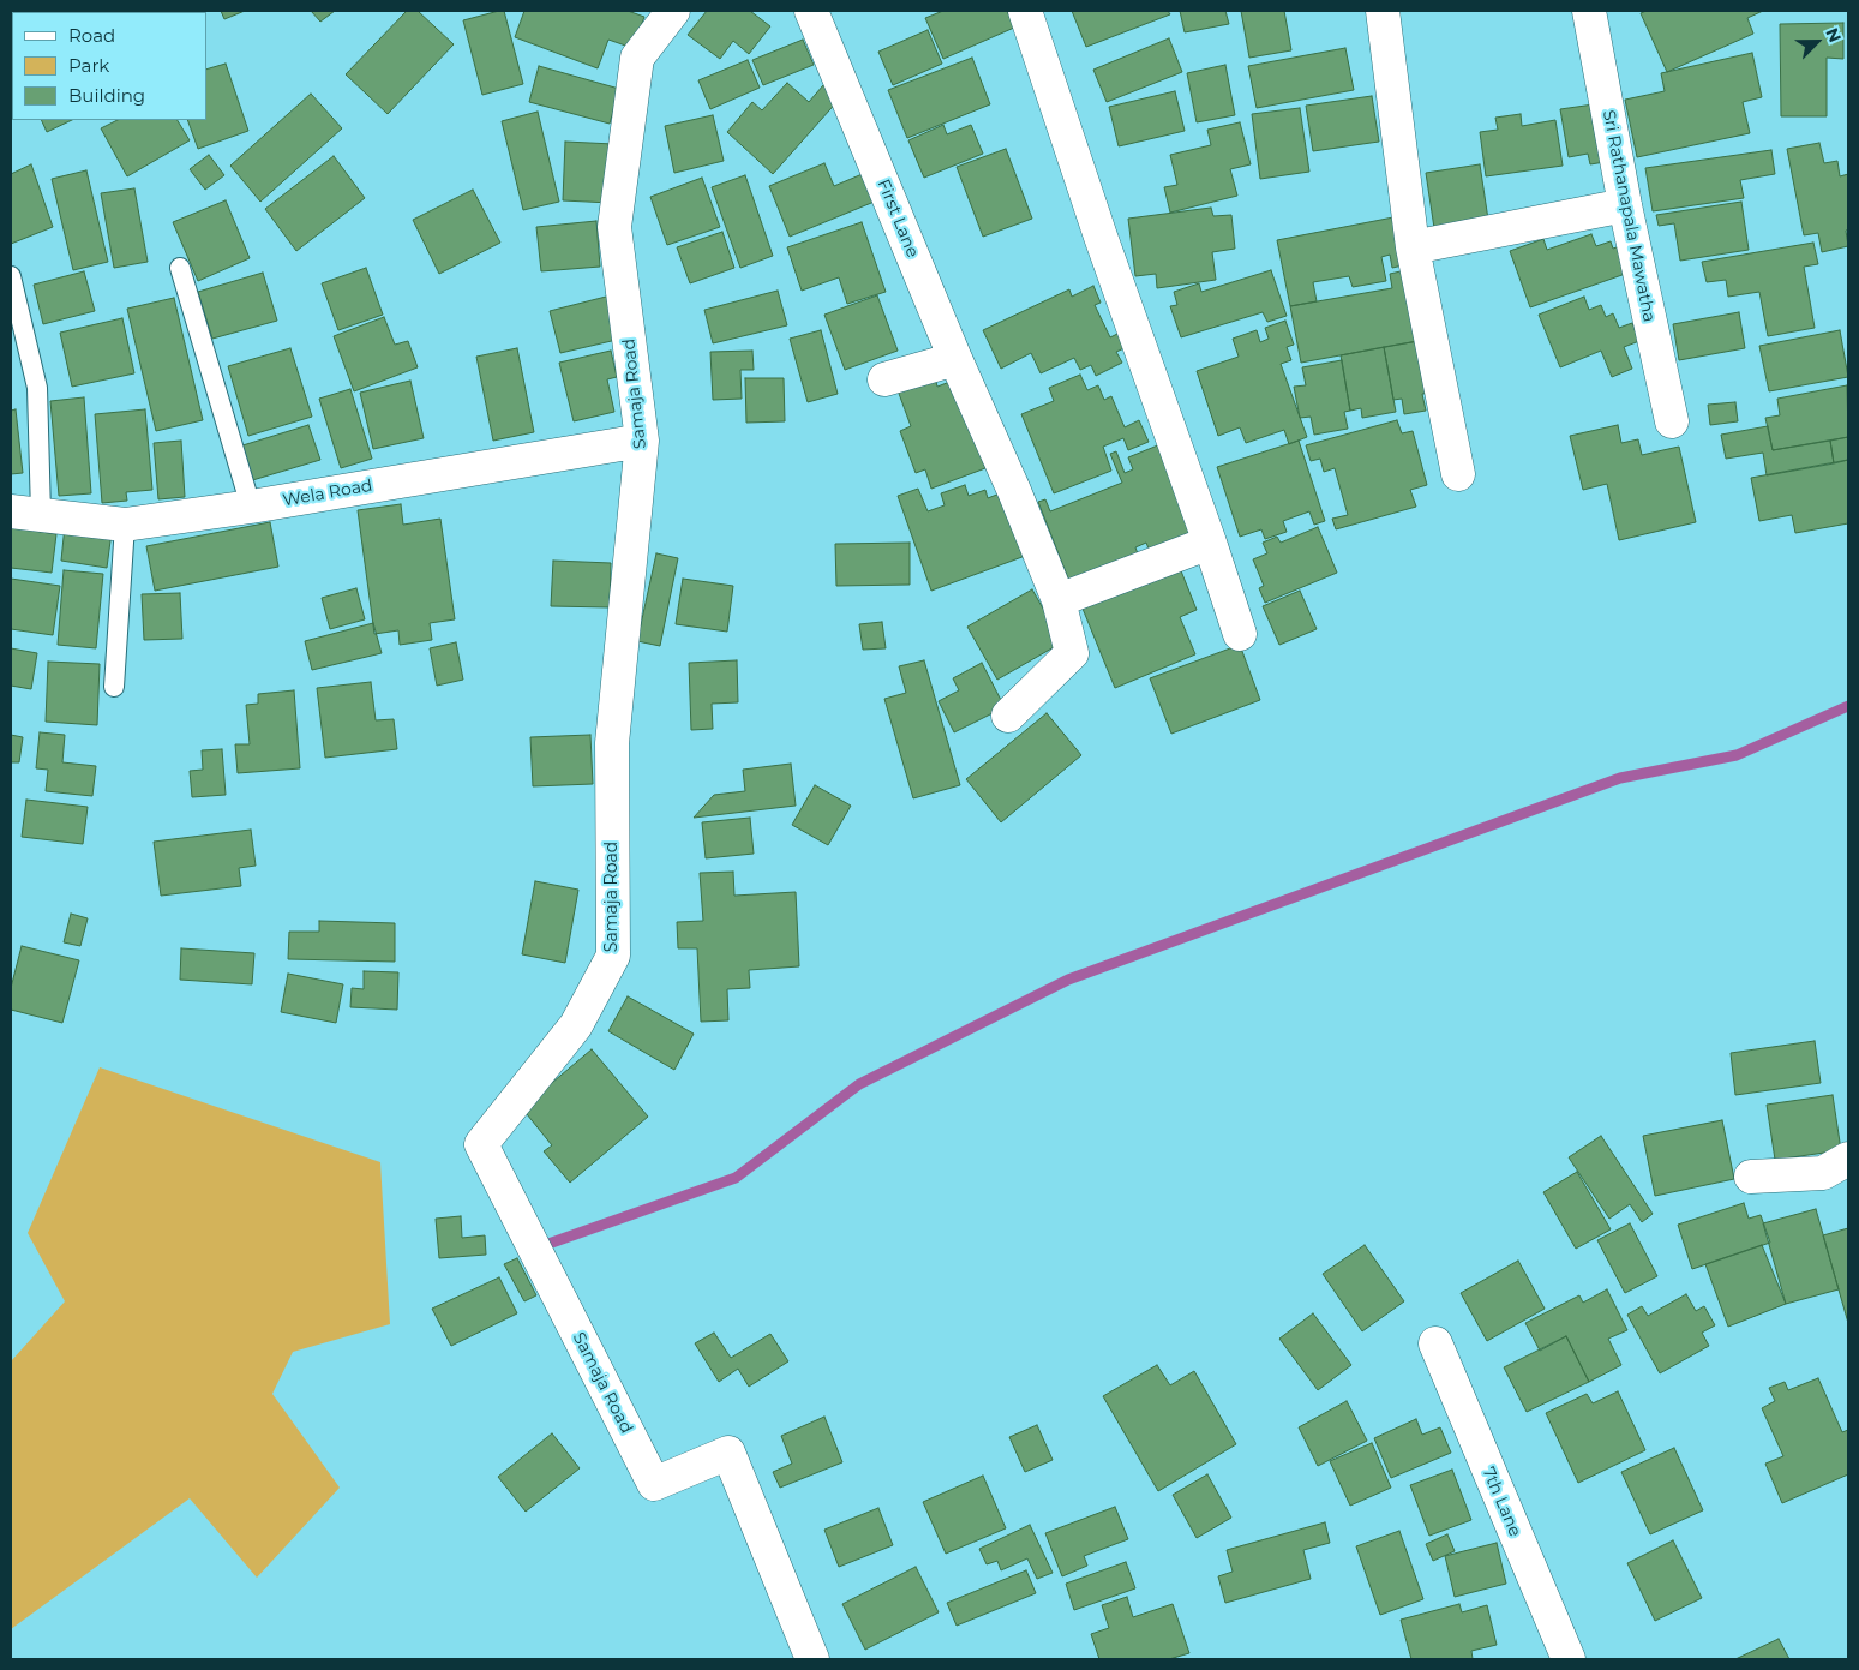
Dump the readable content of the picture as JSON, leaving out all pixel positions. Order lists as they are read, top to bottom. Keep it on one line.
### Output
{"streets":{"street":["Sri Rathanapala Mawatha","First Lane","Samaja Road","Wela Road","7th Lane"]},"crossings":[["Samaja Road","Wela Road"]],"legend":["Road","Park","Building"],"north":"top right"}
